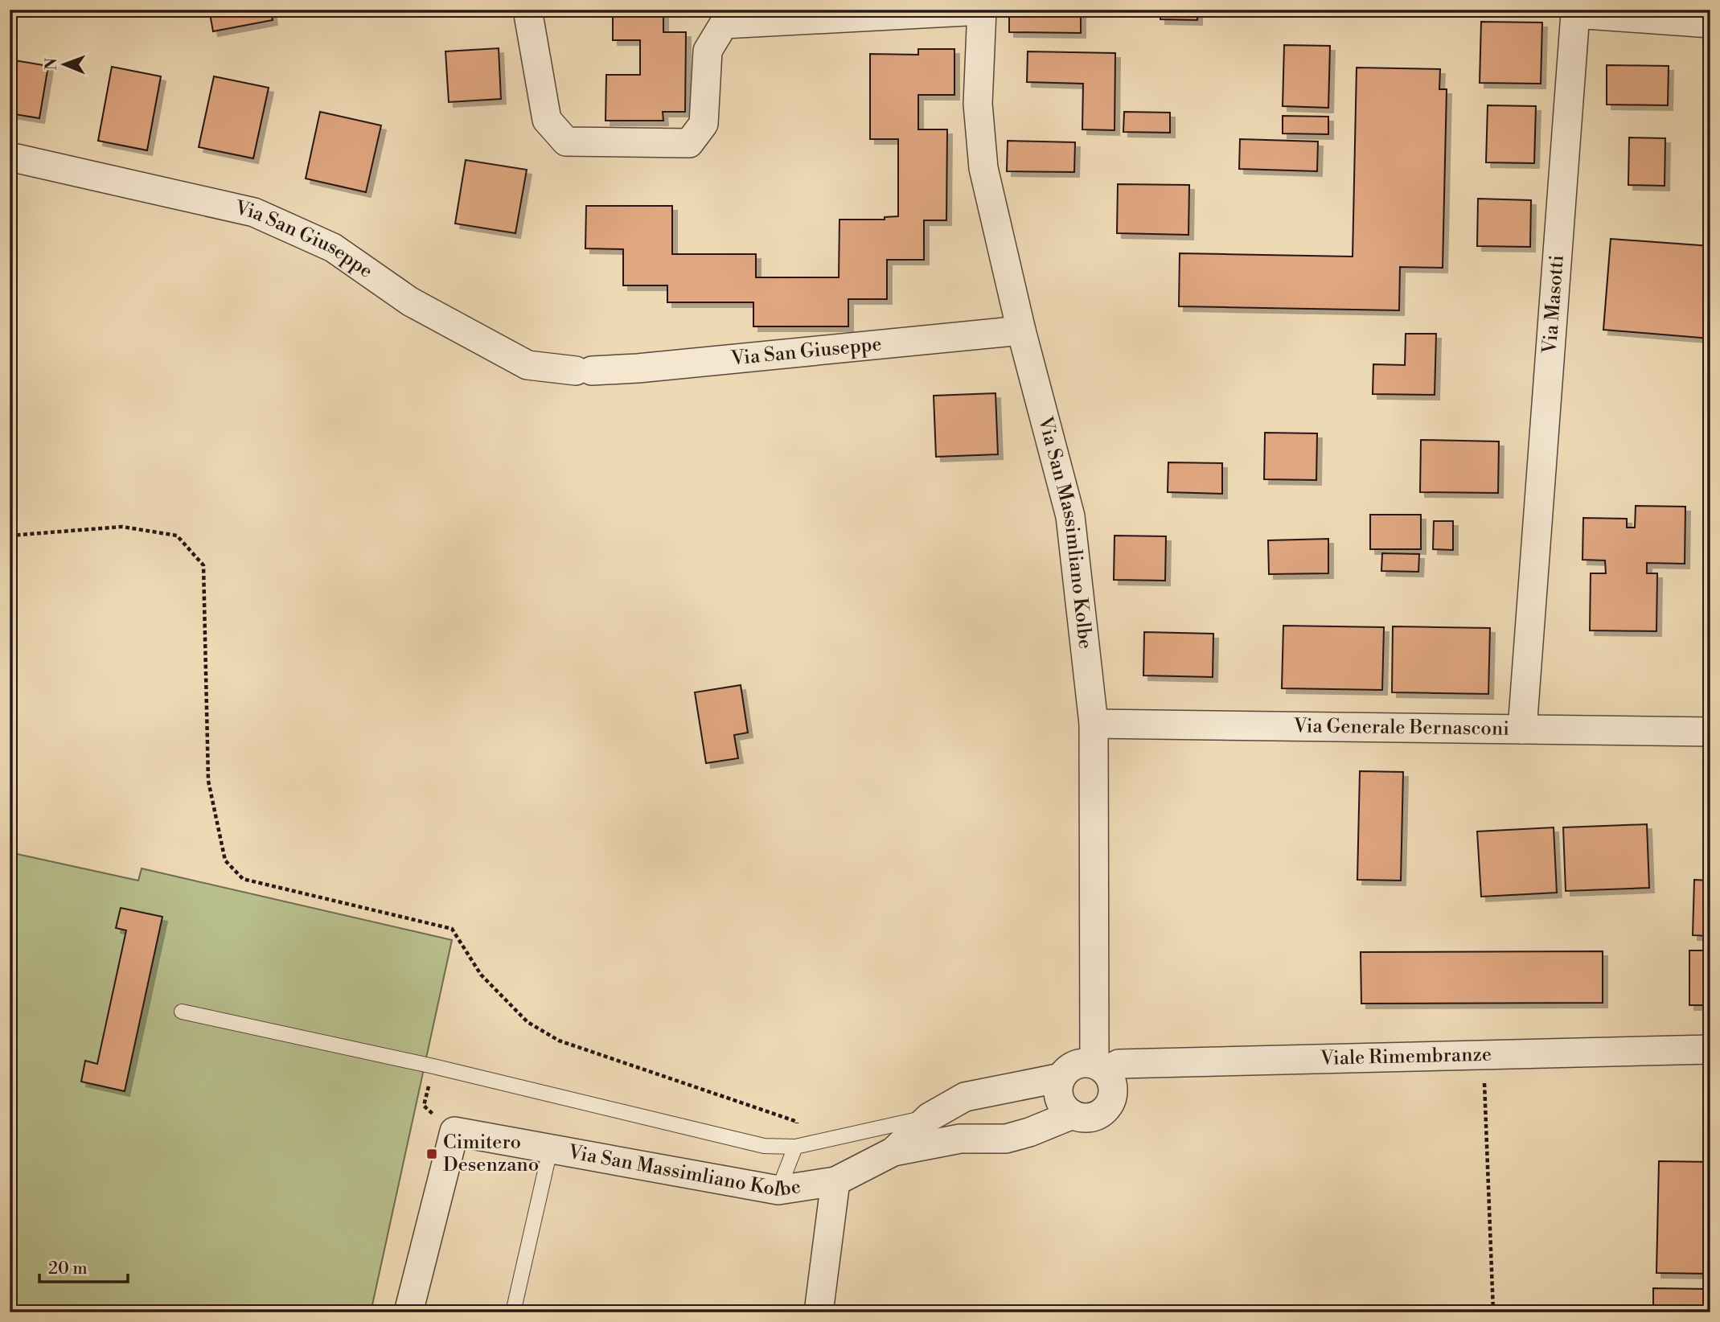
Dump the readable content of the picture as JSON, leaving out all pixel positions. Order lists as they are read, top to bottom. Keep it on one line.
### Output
{"streets":{"street":["Via San Giuseppe","Via Masotti","Via San Massimliano Kolbe","Via Generale Bernasconi","Viale Rimembranze"]},"crossings":[["Via San Giuseppe","Via San Massimliano Kolbe"],["Via Masotti","Via Generale Bernasconi"],["Via San Massimliano Kolbe","Via Generale Bernasconi"],["Via San Massimliano Kolbe","Viale Rimembranze"]],"places":{"transit":["Cimitero Desenzano"]},"scale_bar":"20 m","north":"left"}
